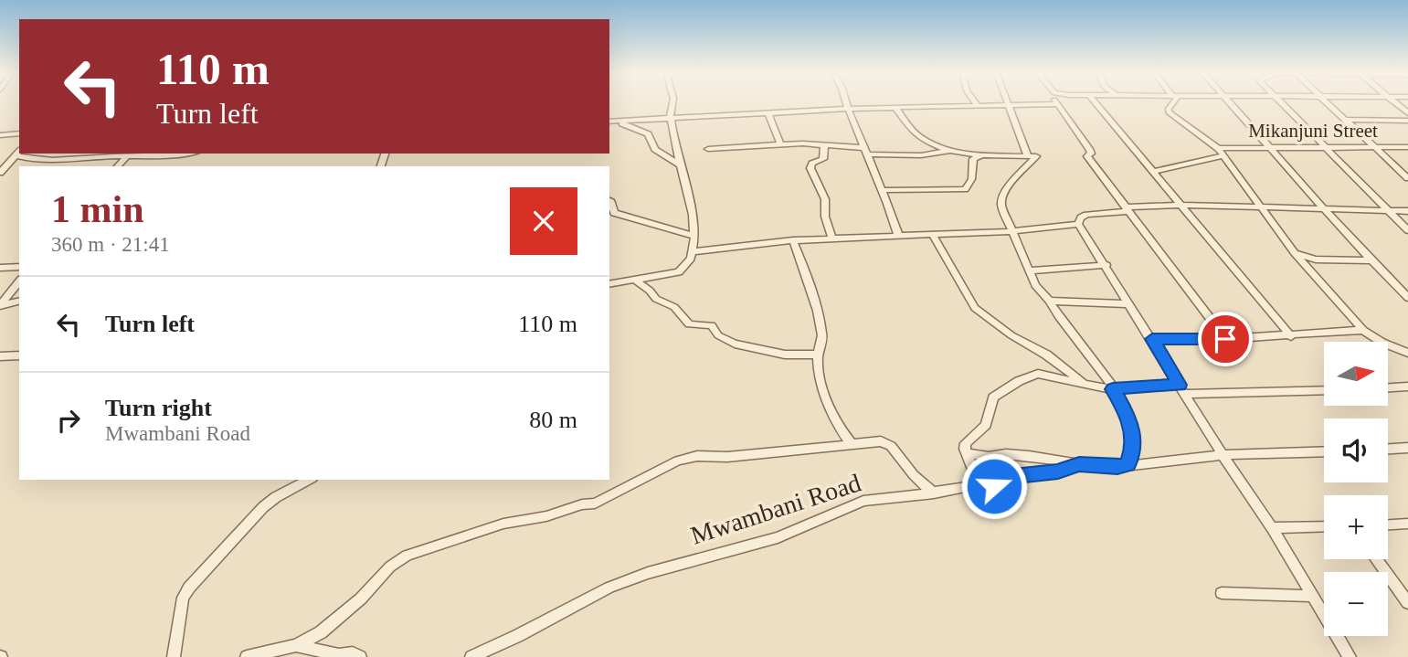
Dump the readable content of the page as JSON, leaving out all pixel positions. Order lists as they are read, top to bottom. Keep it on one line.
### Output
{"streets":{"street":["Mikanjuni Street","Mwambani Road"]},"north":"right","page":{"turn":["110 m","Turn left"],"heading":["1 min","360 m · 21:41"],"list":[{"name":"Turn left","value":"110 m"},{"name":"Turn right","note":"Mwambani Road","value":"80 m"}],"map_buttons":["+","−"]}}
